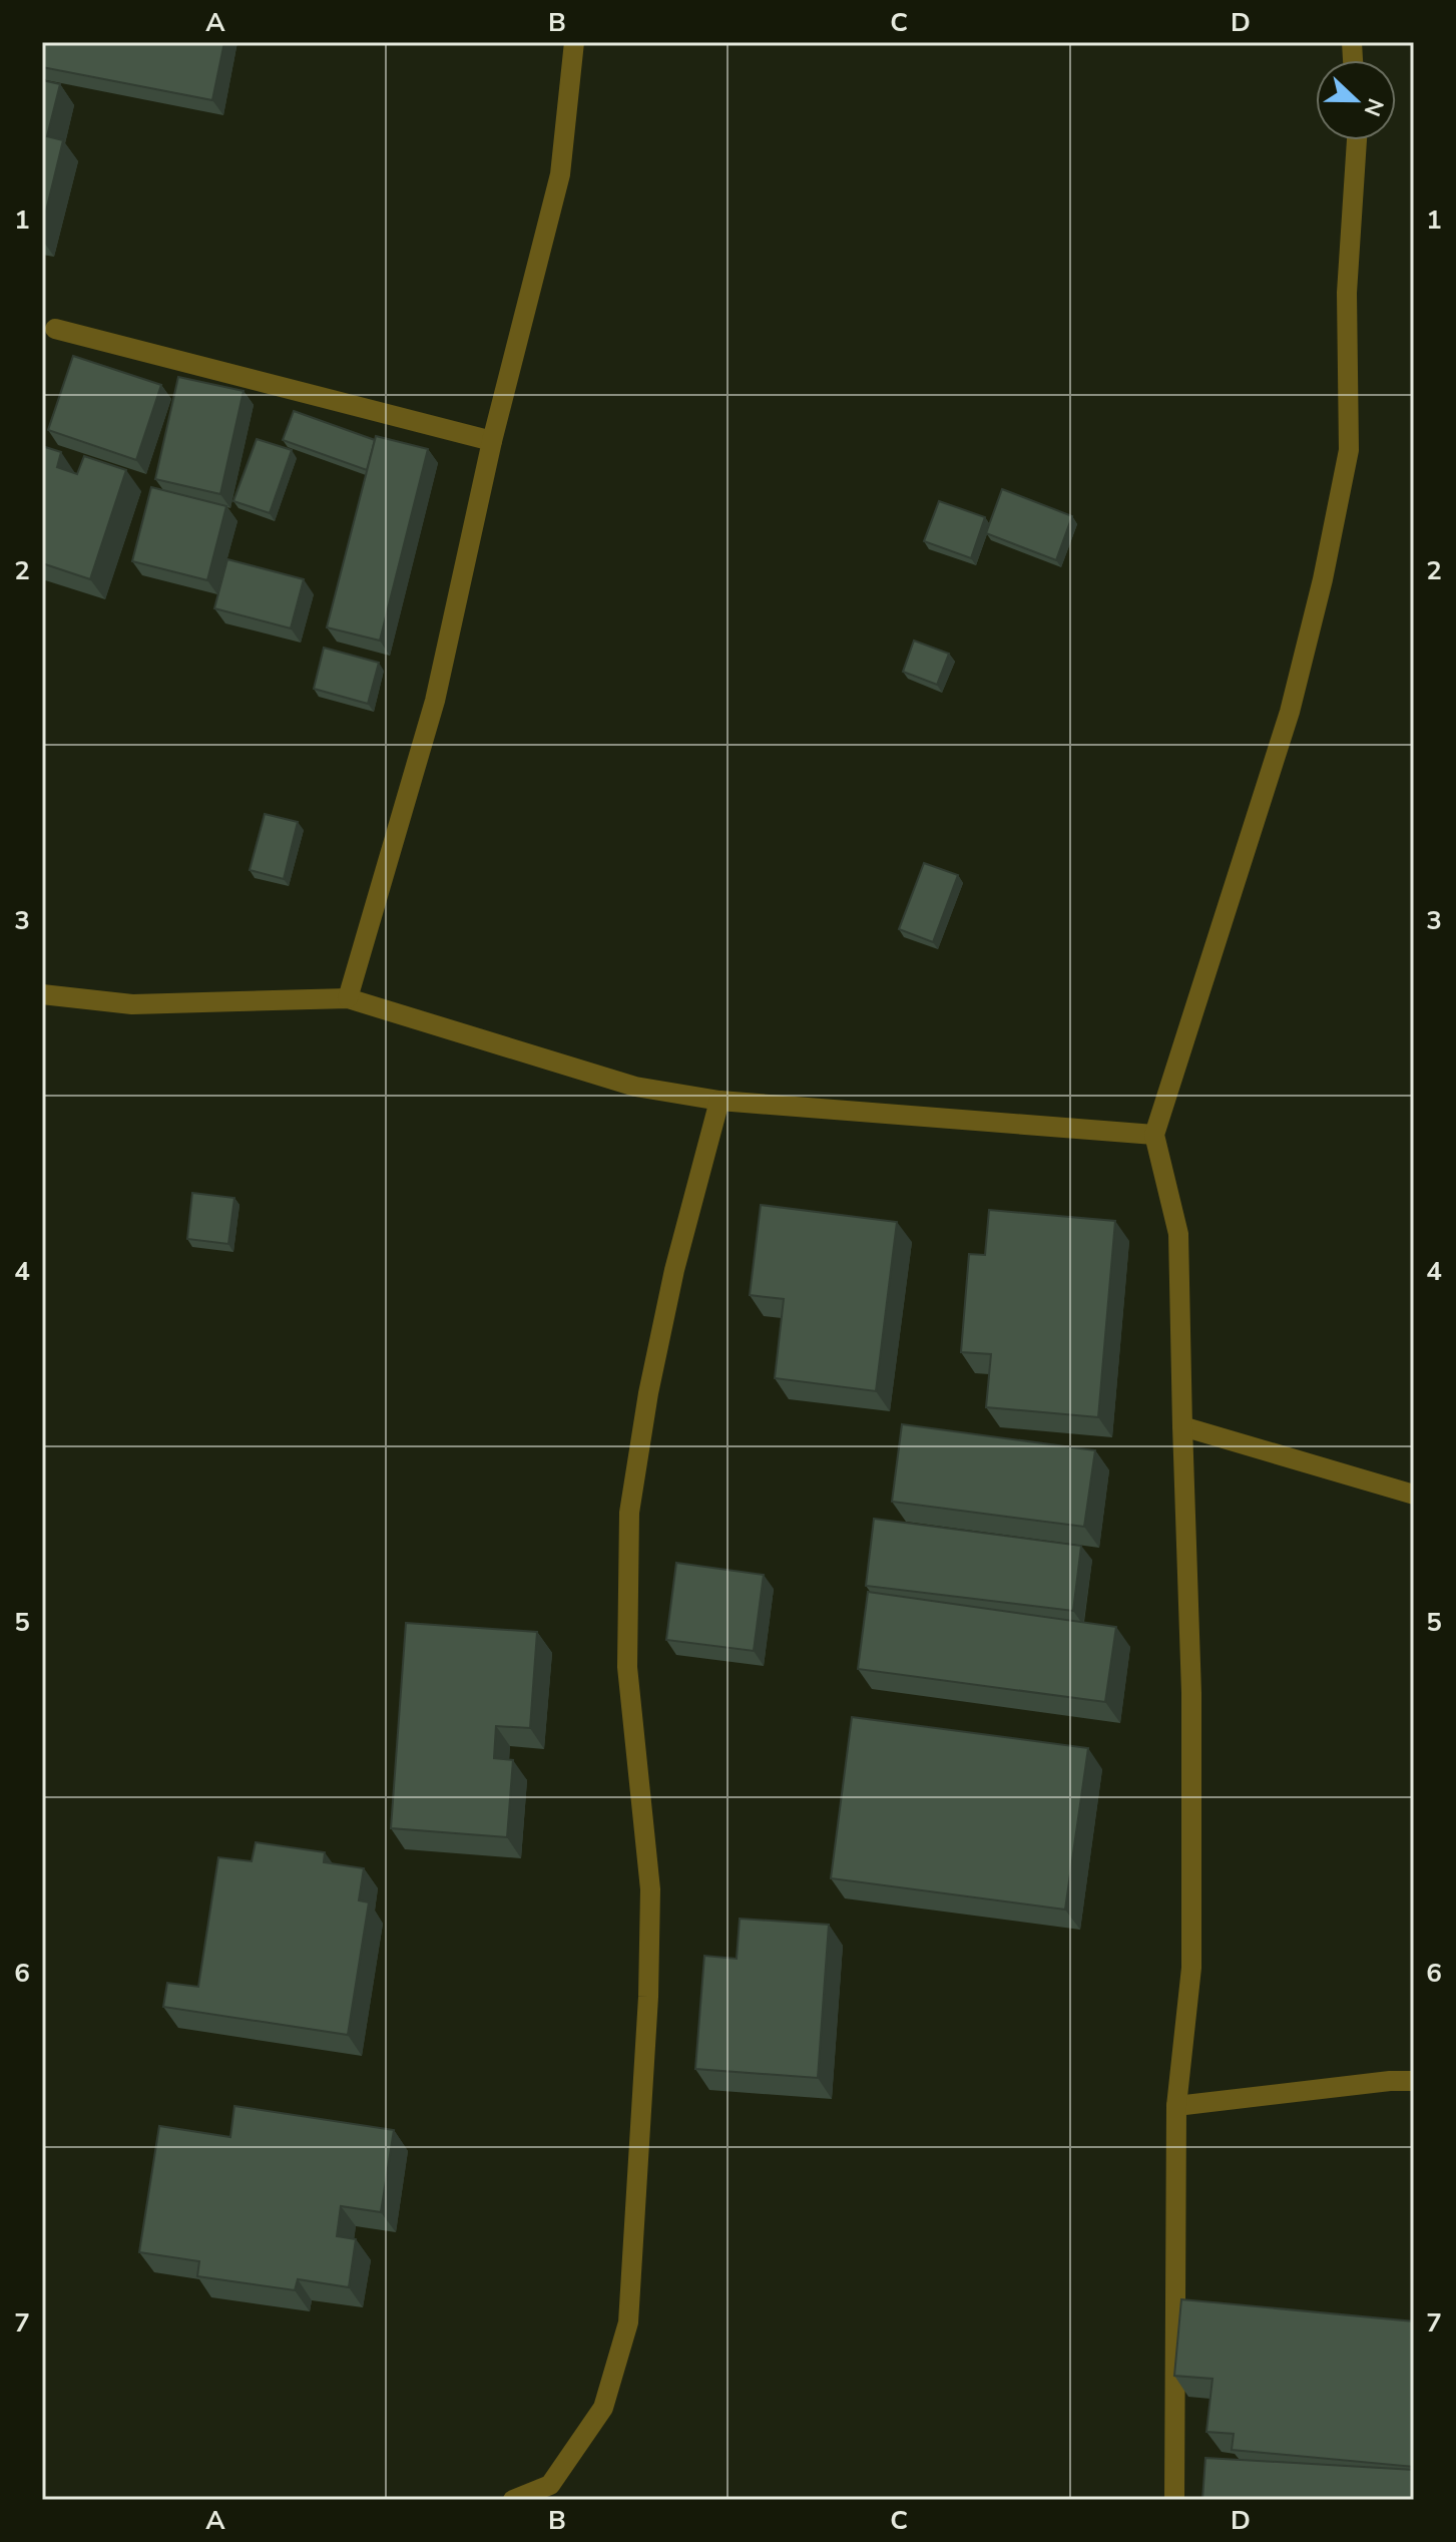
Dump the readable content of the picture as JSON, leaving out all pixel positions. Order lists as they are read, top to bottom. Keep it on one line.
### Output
{"north":"right","grid":{"columns":["A","B","C","D"],"rows":["1","2","3","4","5","6","7"]}}
